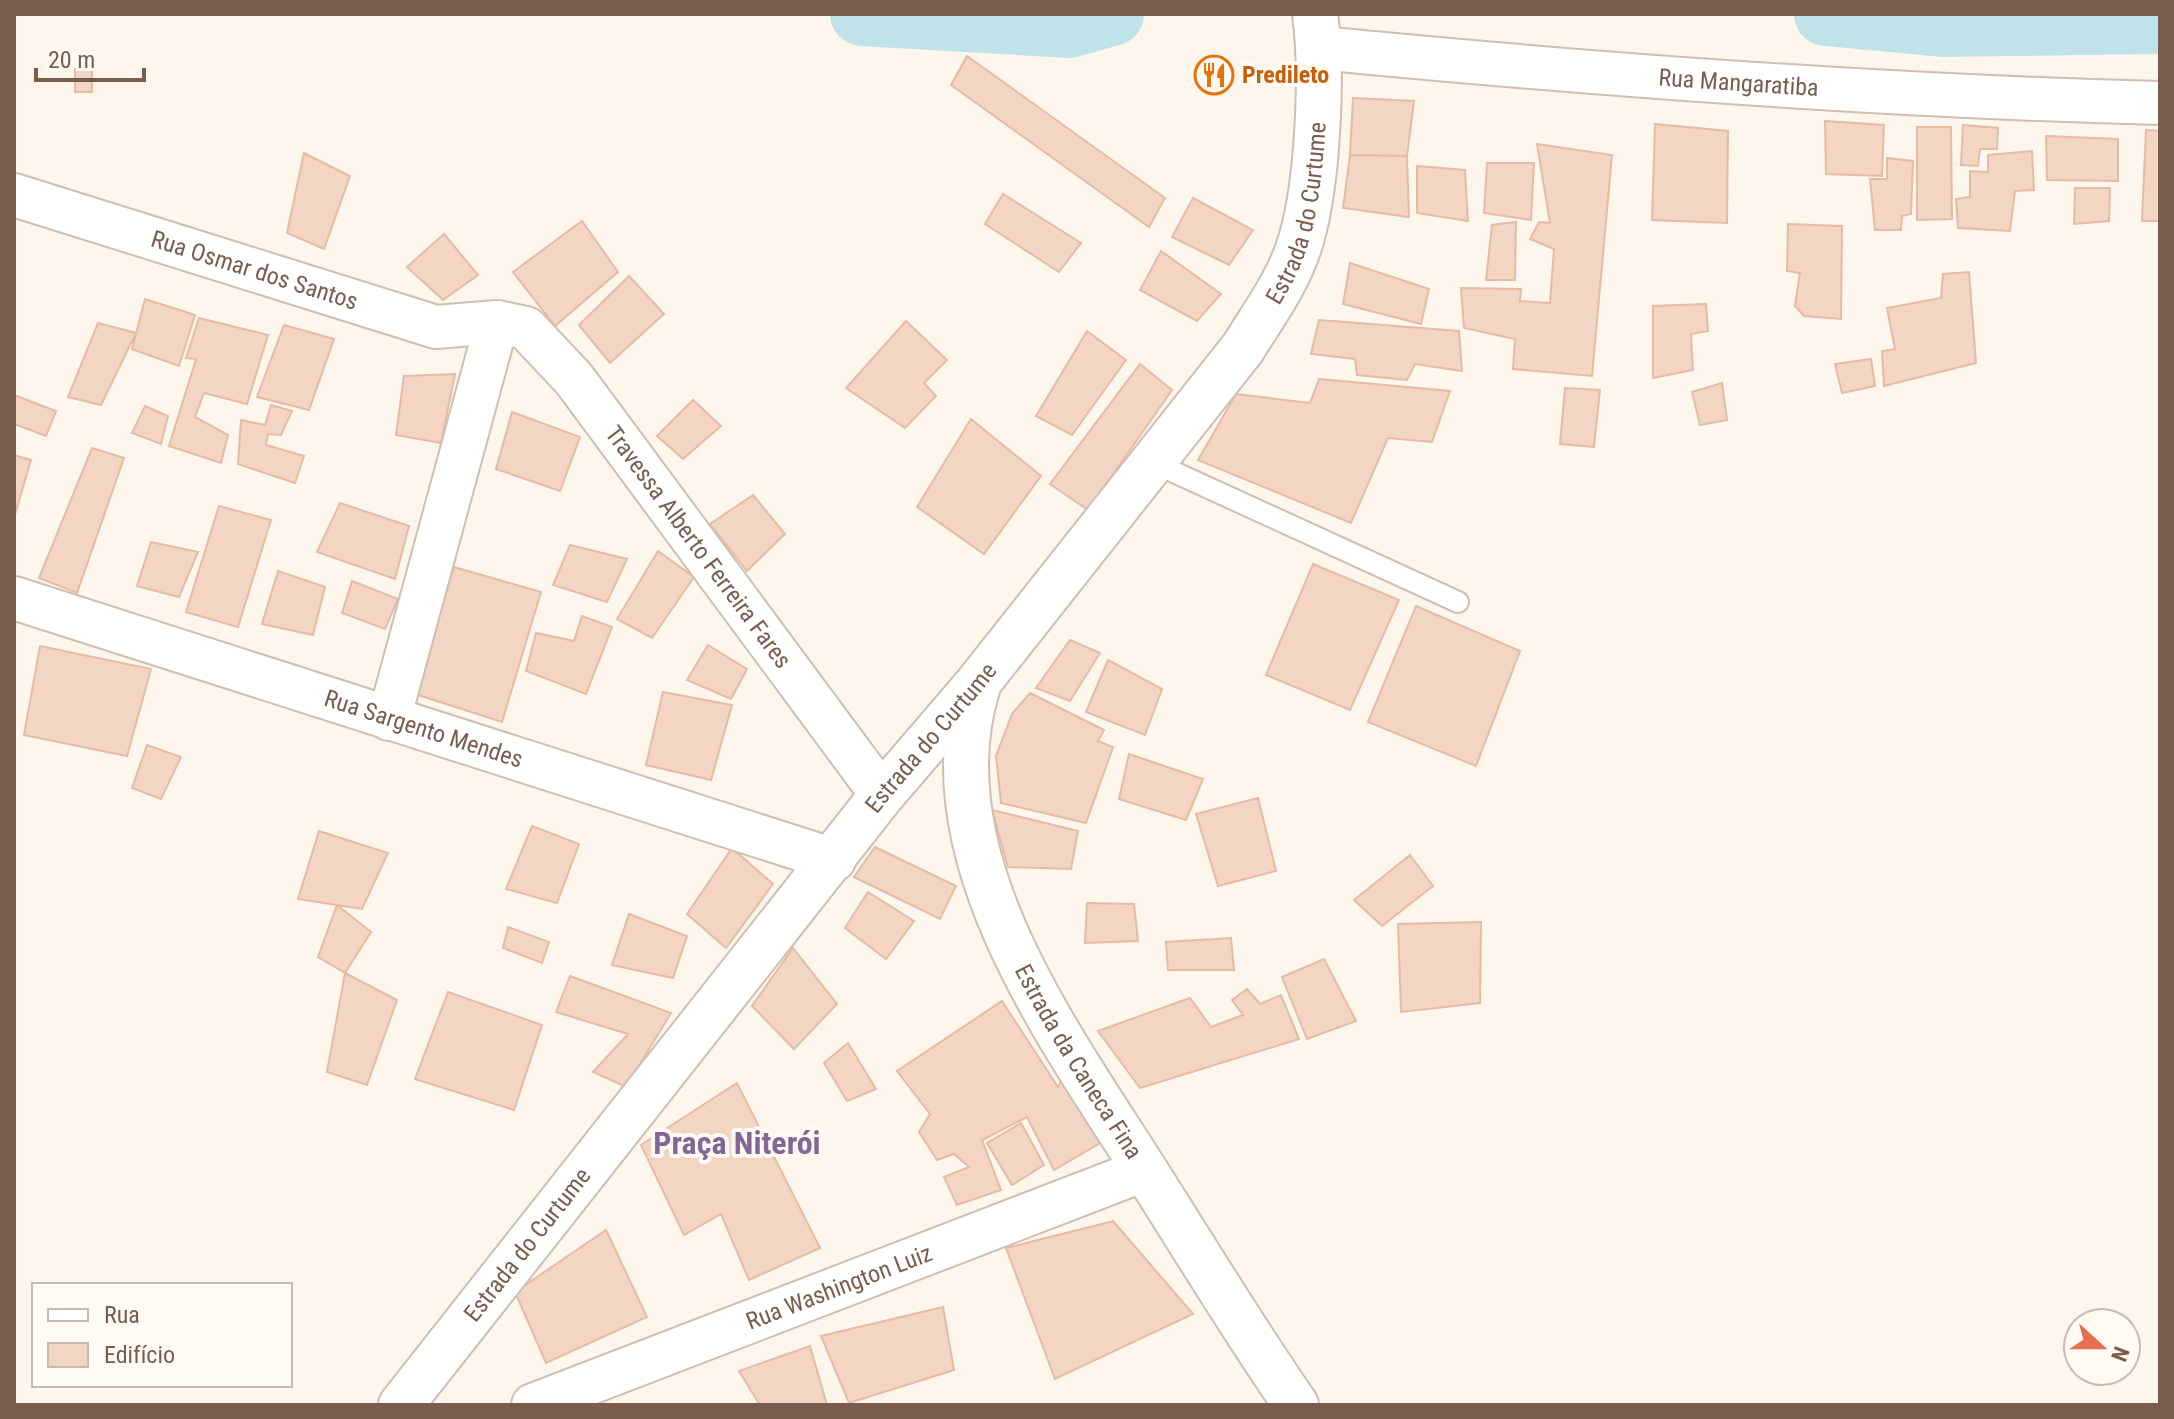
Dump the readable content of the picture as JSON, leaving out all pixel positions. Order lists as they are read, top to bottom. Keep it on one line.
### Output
{"streets":{"street":["Rua Mangaratiba","Estrada do Curtume","Rua Osmar dos Santos","Travessa Alberto Ferreira Fares","Rua Sargento Mendes","Estrada da Caneca Fina","Rua Washington Luiz"]},"crossings":[["Rua Mangaratiba","Estrada do Curtume"],["Estrada do Curtume","Travessa Alberto Ferreira Fares"],["Estrada do Curtume","Rua Sargento Mendes"],["Estrada do Curtume","Estrada da Caneca Fina"],["Rua Osmar dos Santos","Travessa Alberto Ferreira Fares"],["Estrada da Caneca Fina","Rua Washington Luiz"]],"districts":["Praça Niterói"],"places":{"restaurant":["Predileto"]},"legend":["Rua","Edifício"],"scale_bar":"20 m","north":"right"}
